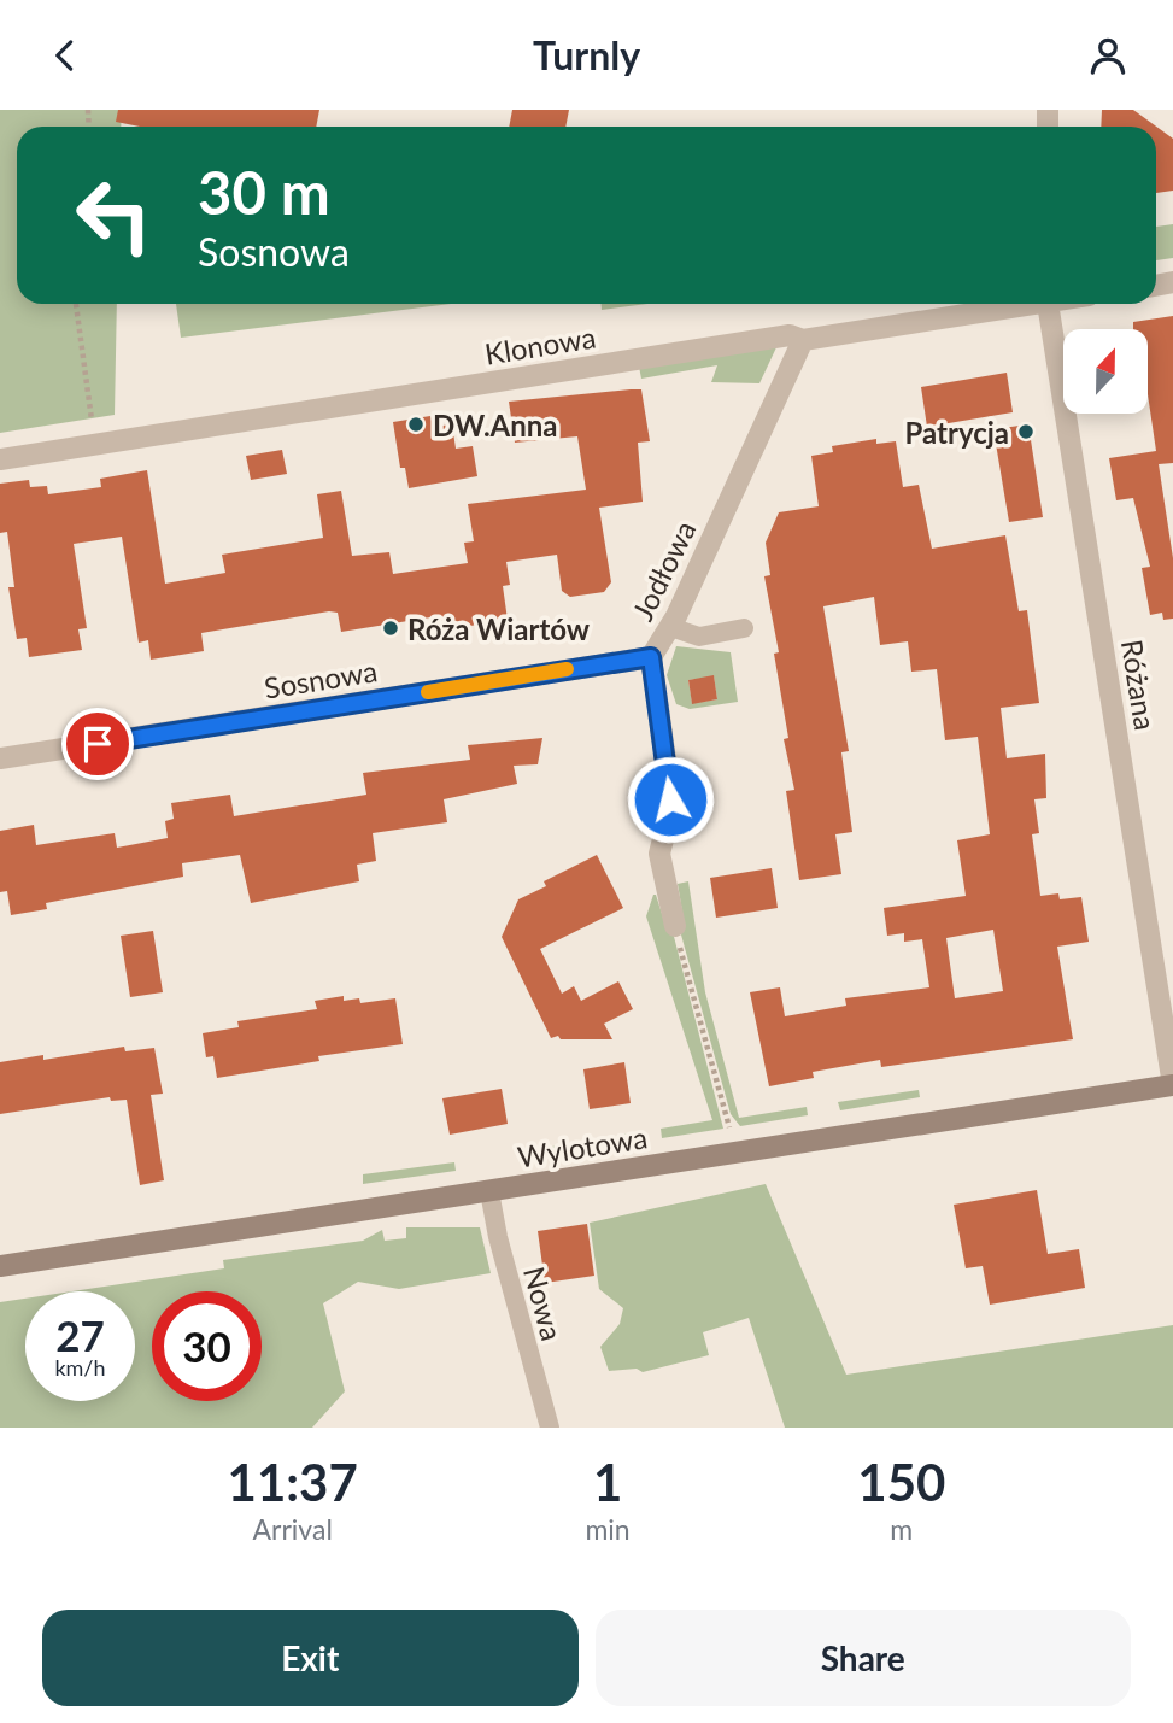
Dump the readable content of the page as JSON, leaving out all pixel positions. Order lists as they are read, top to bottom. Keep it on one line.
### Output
{"streets":{"street":["Klonowa","Jodłowa","Sosnowa","Różana","Wylotowa"],"lane":["Nowa"]},"crossings":[["Klonowa","Jodłowa"],["Jodłowa","Sosnowa"],["Różana","Wylotowa"],["Wylotowa","Nowa"]],"places":["DW.Anna","Patrycja","Róża Wiartów"],"north":"top","page":{"header":"Turnly","turn":["30 m","Sosnowa"],"speed":"27 km/h","limit":"30","eta":["11:37","Arrival","1","min","150","m"],"buttons":["Exit","Share"]}}
